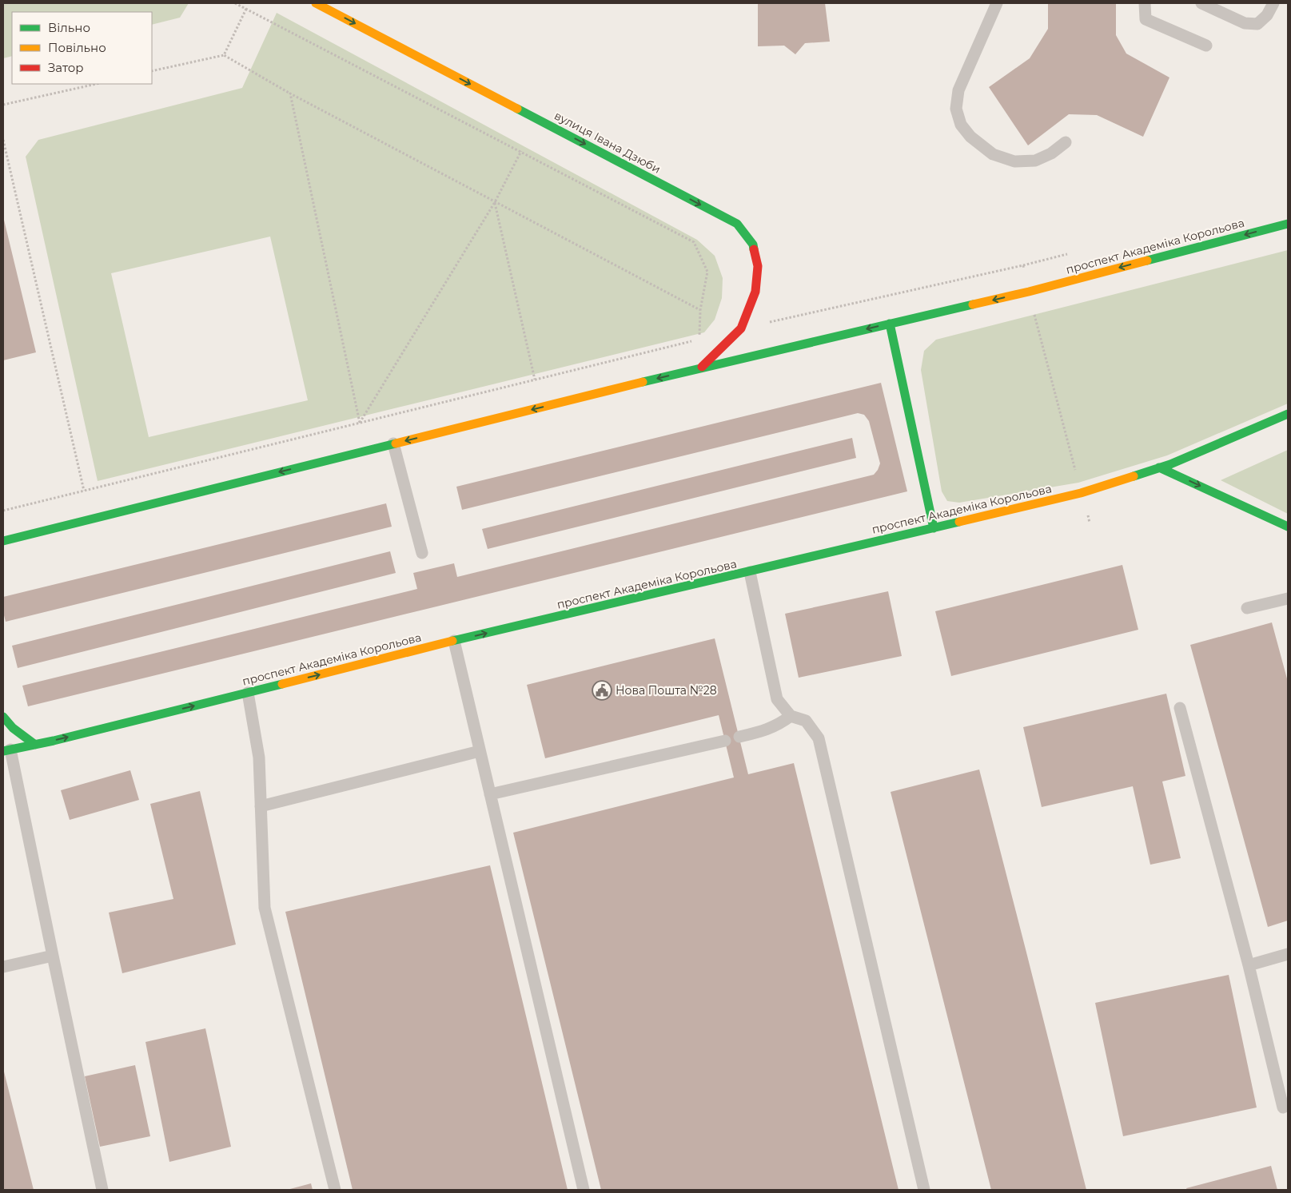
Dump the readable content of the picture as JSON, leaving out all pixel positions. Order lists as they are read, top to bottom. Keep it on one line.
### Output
{"streets":{"main road":["вулиця Івана Дзюби","проспект Академіка Корольова"]},"crossings":[["вулиця Івана Дзюби","проспект Академіка Корольова"]],"one_way":["вулиця Івана Дзюби"],"places":{"public building":["Нова Пошта №28"]},"legend":["Вільно","Повільно","Затор"]}
